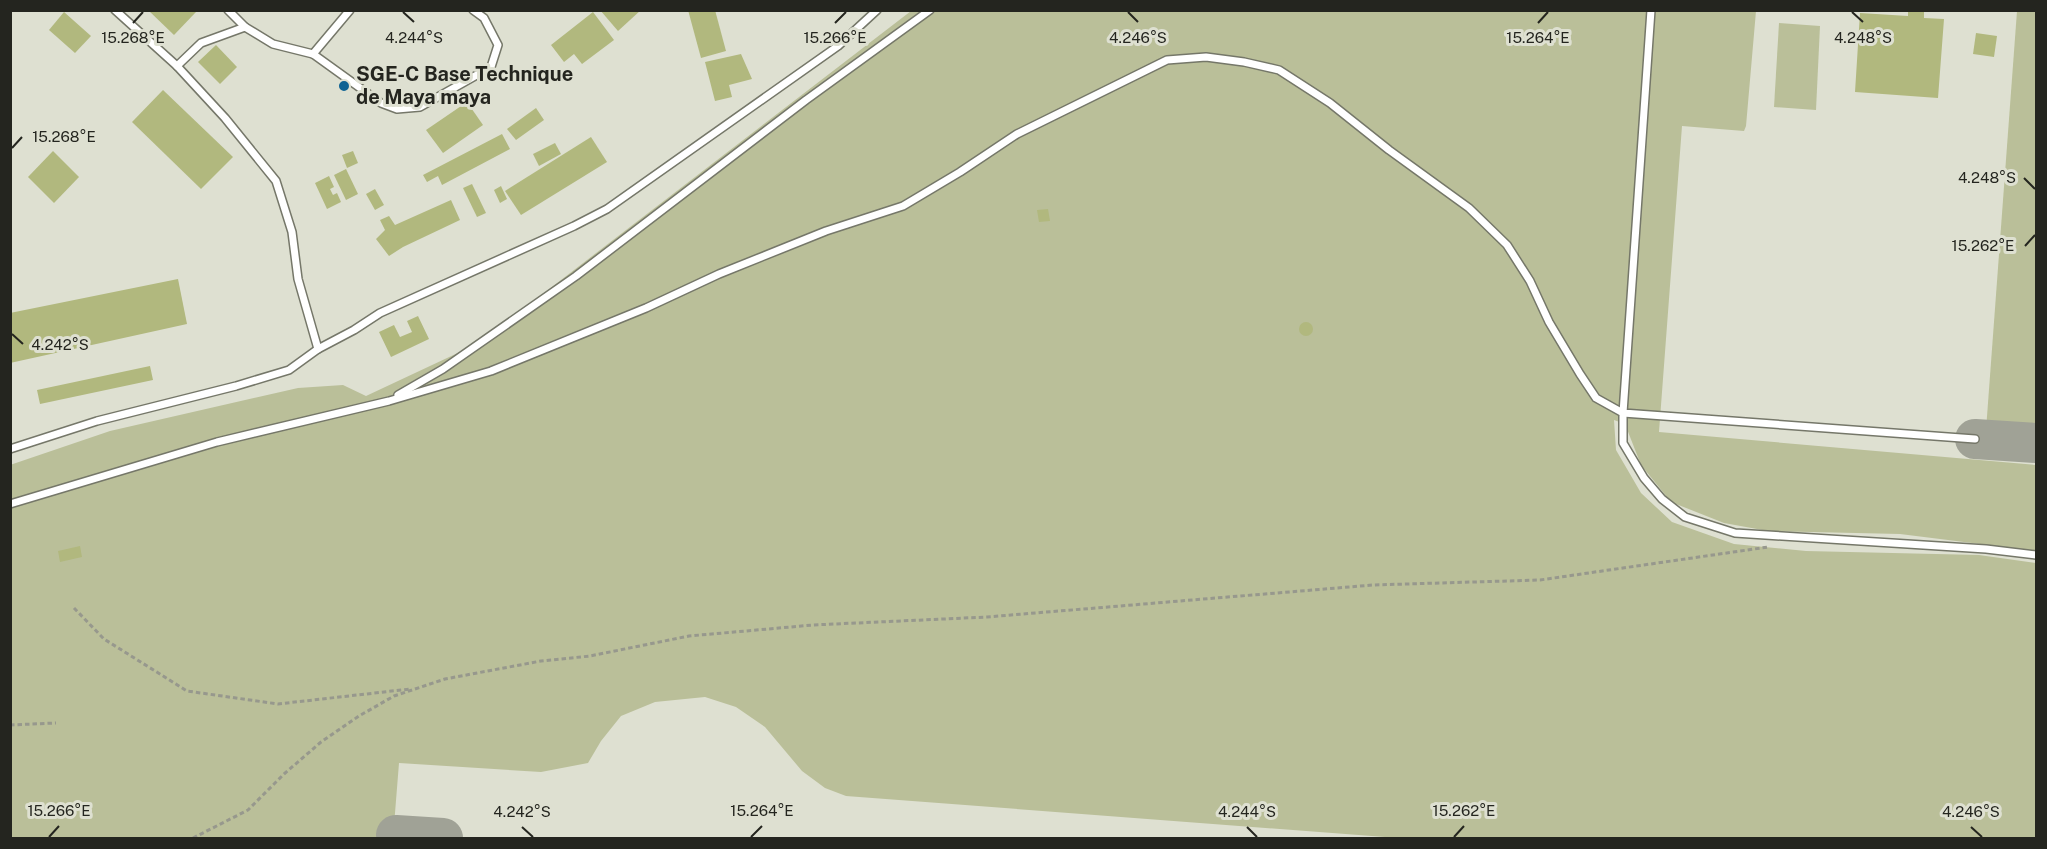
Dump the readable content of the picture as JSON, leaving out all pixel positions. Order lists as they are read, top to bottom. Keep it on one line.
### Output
{"places":["SGE-C Base Technique de Maya maya"],"coordinates":["4.244°S","4.246°S","4.248°S","15.268°E","15.266°E","15.264°E","15.262°E","4.242°S"]}
